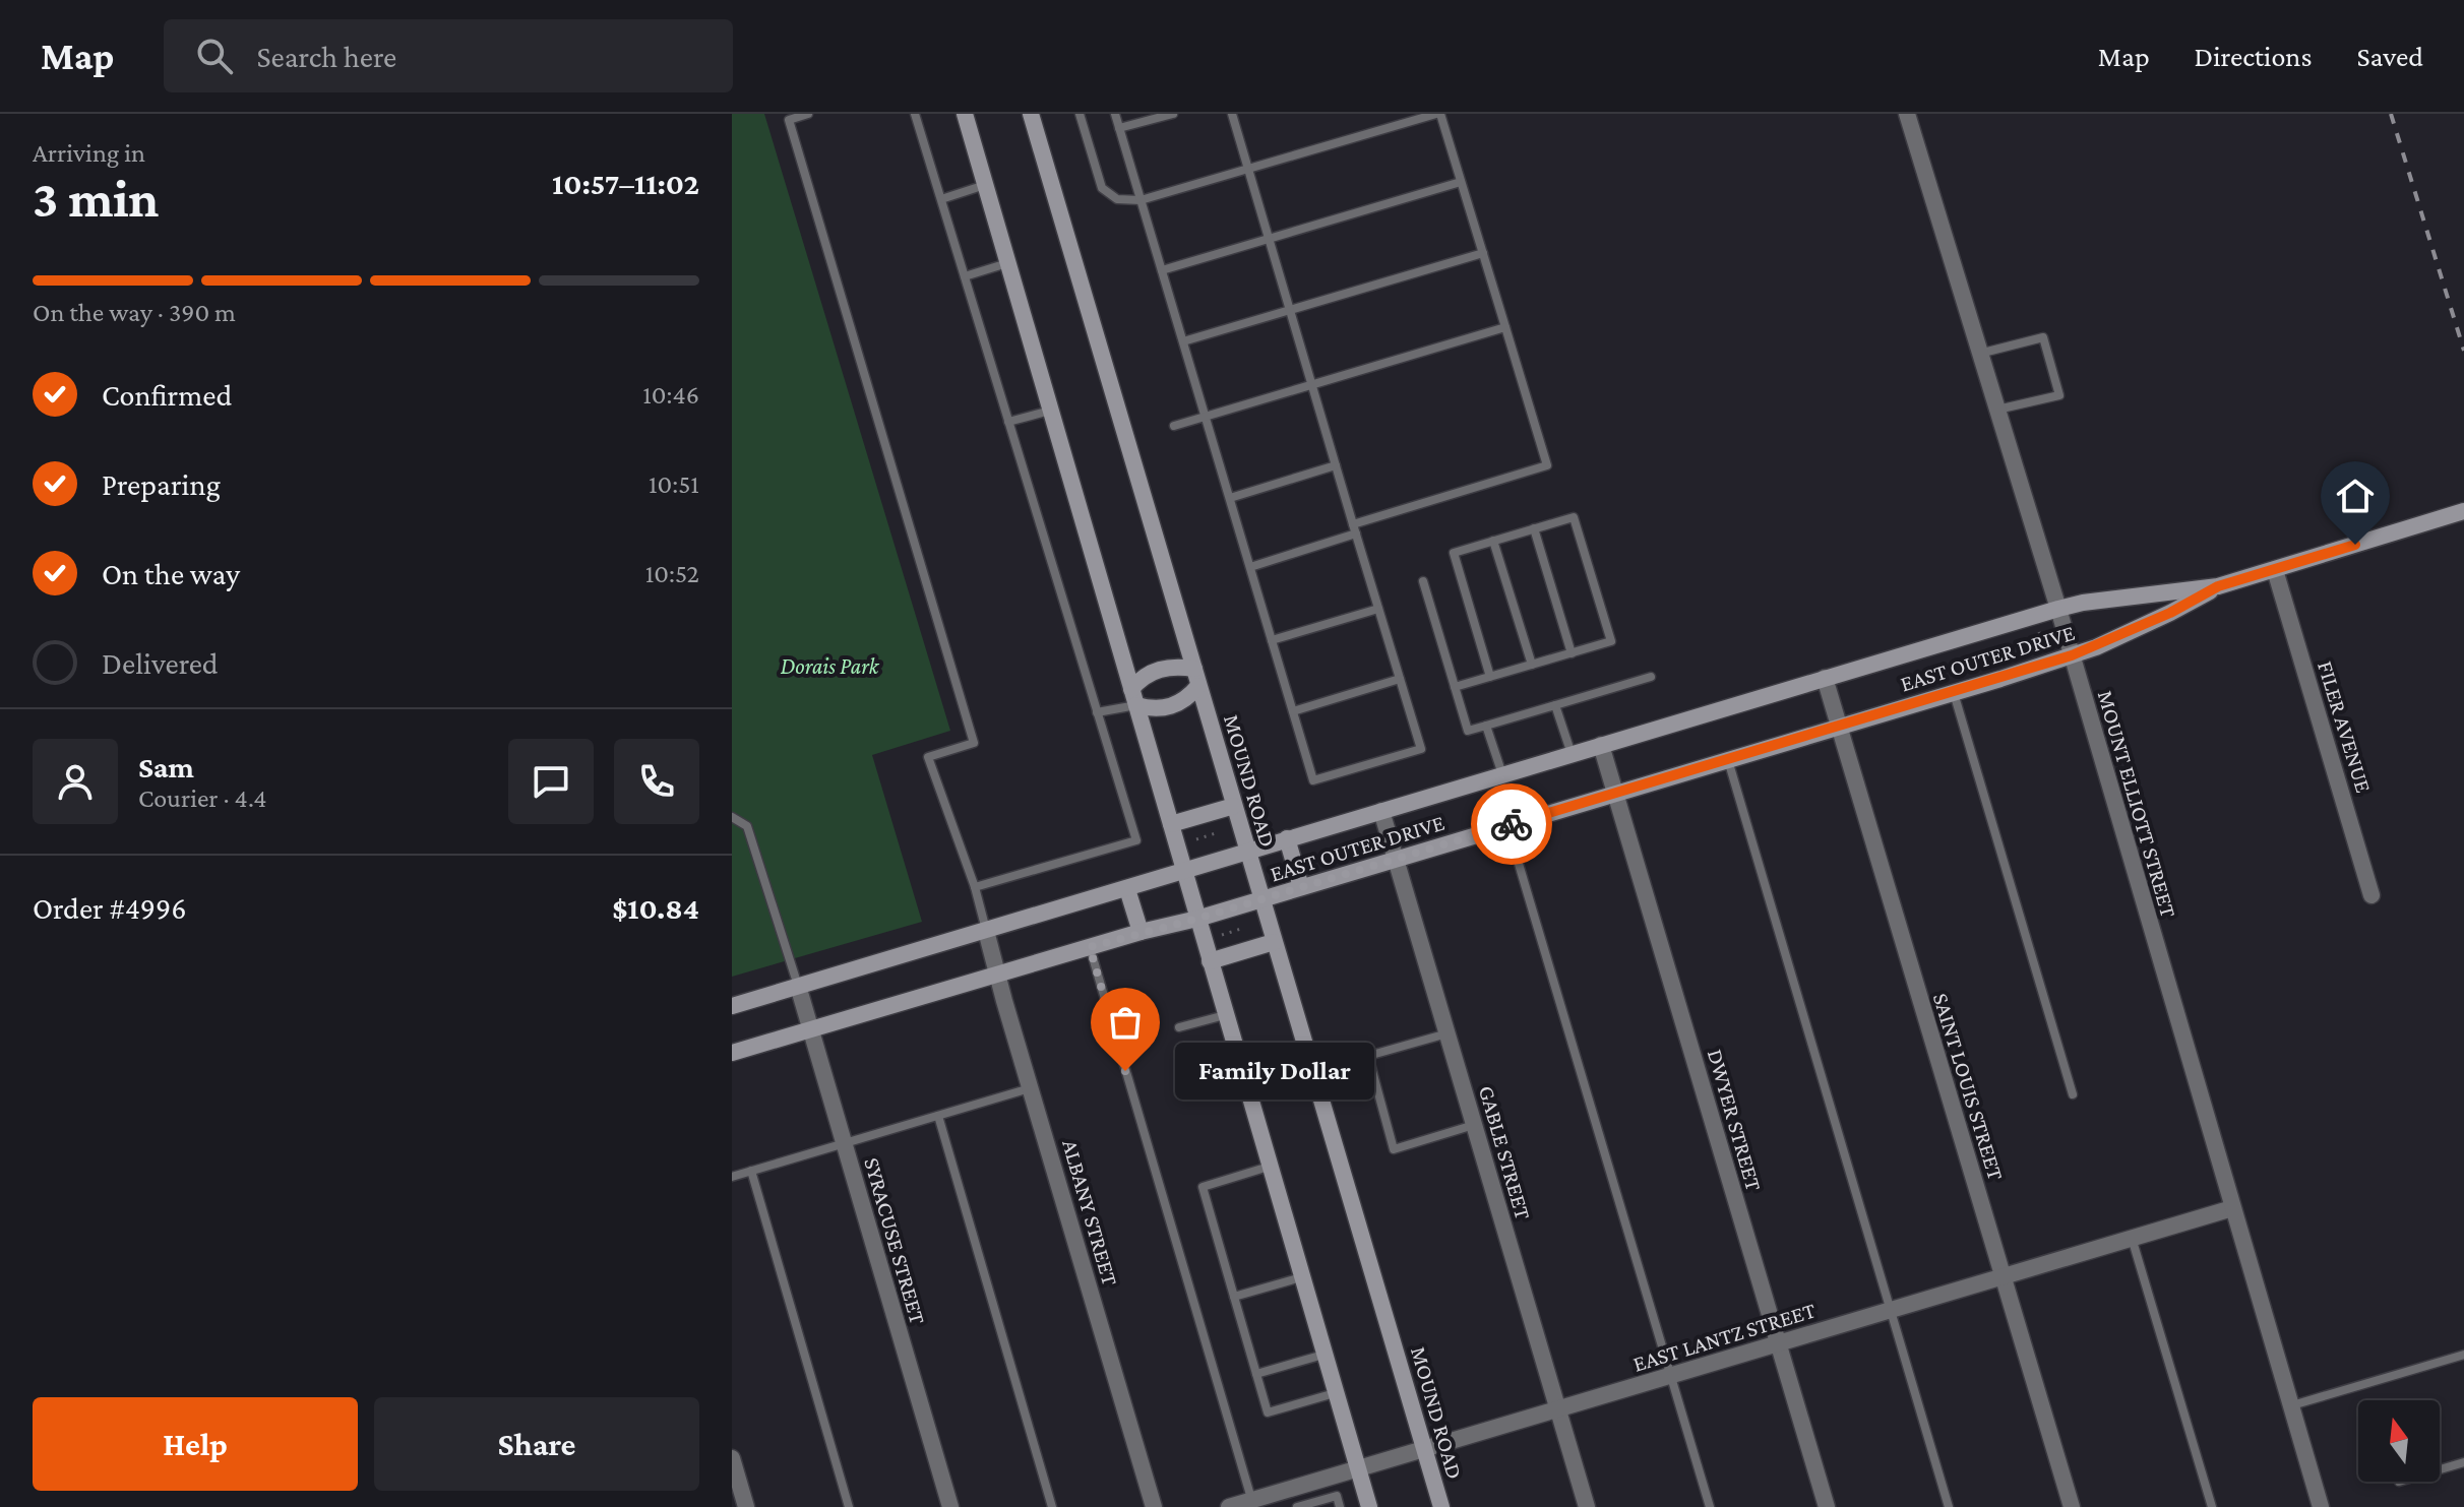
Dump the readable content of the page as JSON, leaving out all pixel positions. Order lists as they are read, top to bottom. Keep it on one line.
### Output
{"streets":{"main road":["EAST OUTER DRIVE","MOUND ROAD"],"street":["FILER AVENUE","MOUNT ELLIOTT STREET","SAINT LOUIS STREET","DWYER STREET","GABLE STREET","ALBANY STREET","SYRACUSE STREET","EAST LANTZ STREET"]},"crossings":[["EAST OUTER DRIVE","FILER AVENUE"],["EAST OUTER DRIVE","MOUND ROAD"],["EAST OUTER DRIVE","MOUNT ELLIOTT STREET"],["EAST OUTER DRIVE","SAINT LOUIS STREET"],["EAST OUTER DRIVE","DWYER STREET"],["EAST OUTER DRIVE","GABLE STREET"],["EAST OUTER DRIVE","ALBANY STREET"],["EAST OUTER DRIVE","SYRACUSE STREET"],["MOUND ROAD","EAST LANTZ STREET"],["MOUNT ELLIOTT STREET","EAST LANTZ STREET"],["SAINT LOUIS STREET","EAST LANTZ STREET"],["DWYER STREET","EAST LANTZ STREET"],["GABLE STREET","EAST LANTZ STREET"]],"parks":["Dorais Park"],"places":["Family Dollar"],"north":"top","page":{"header":"Map","search":"Search here","nav":["Map","Directions","Saved"],"heading":["3 min","Arriving in","10:57–11:02"],"panel":["Sam","Courier · 4.4","Order #4996","$10.84"],"bar":"On the way · 390 m","list":[["Confirmed","10:46"],["Preparing","10:51"],["On the way","10:52"],"Delivered"],"bubble":"Family Dollar","buttons":["Help","Share"]}}
